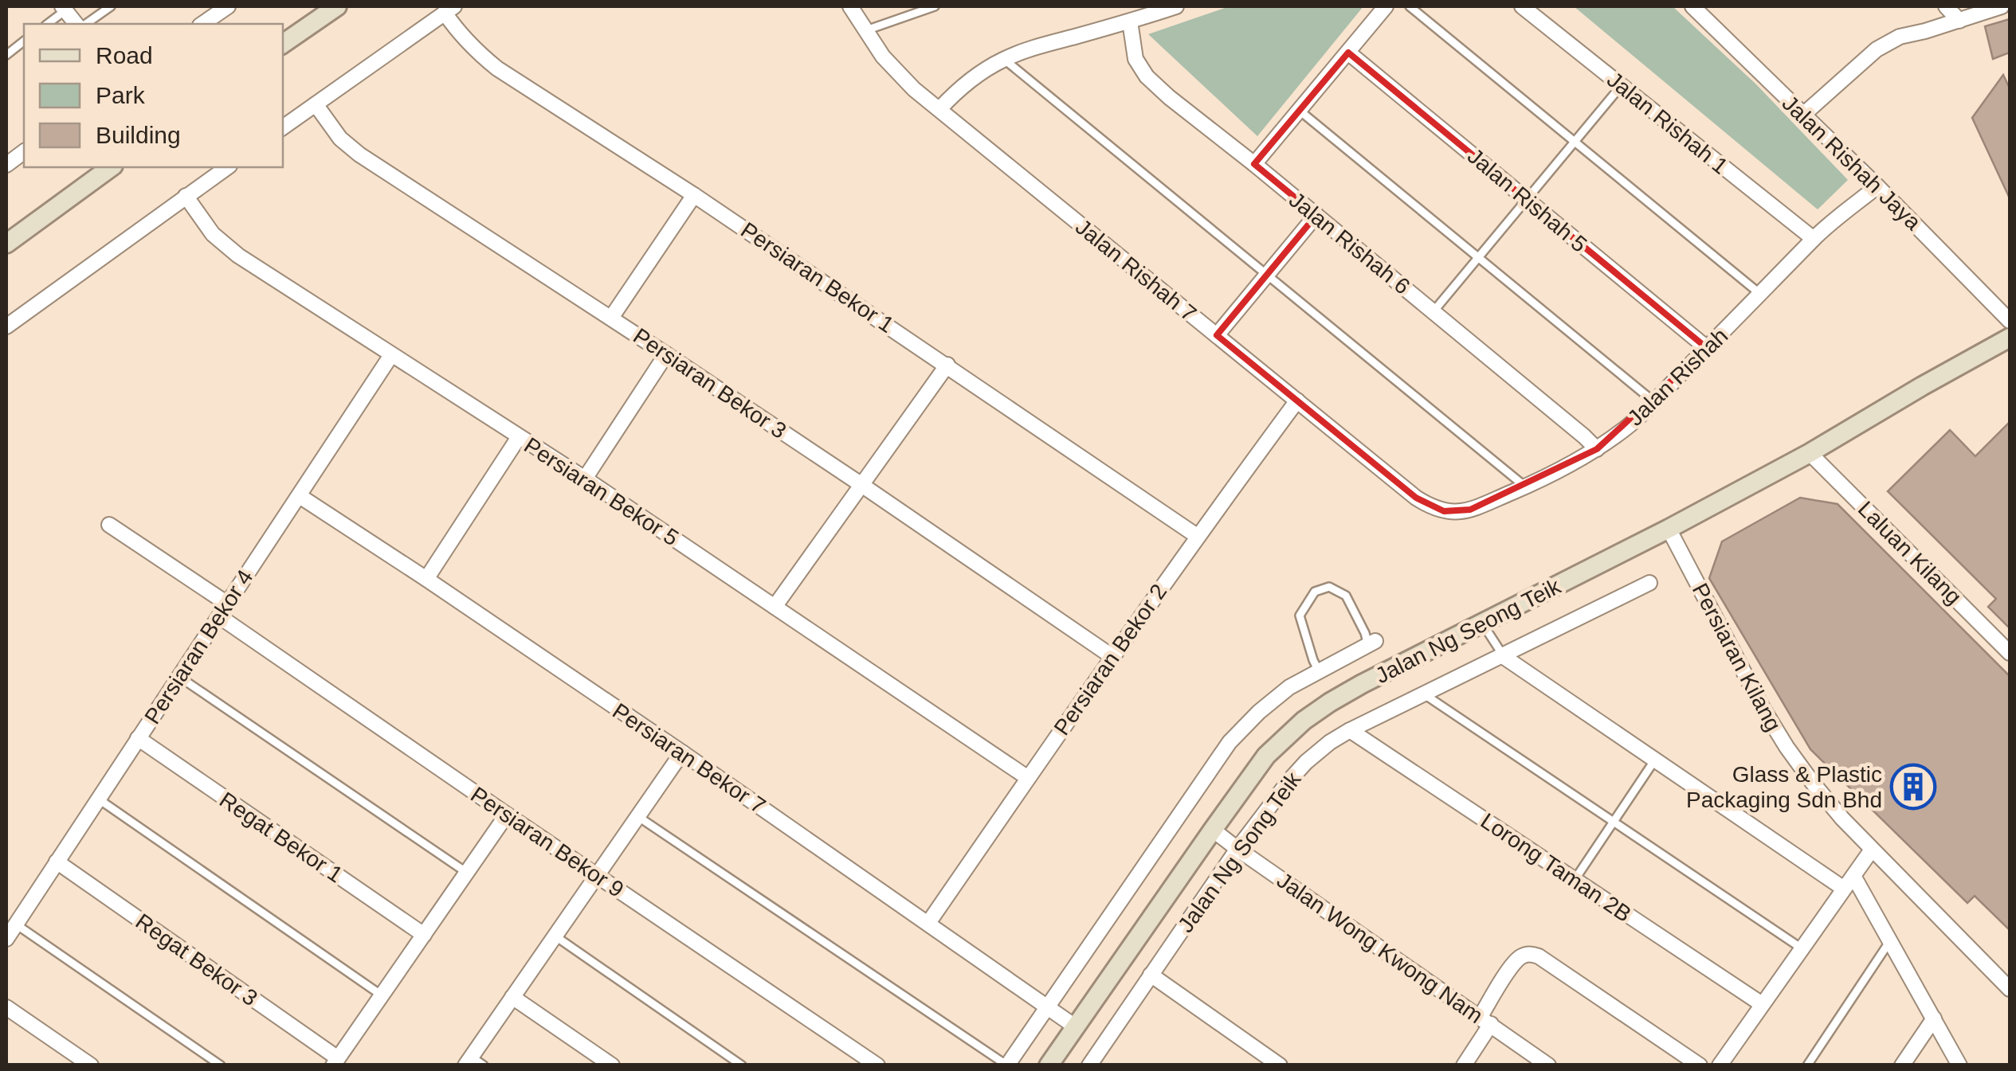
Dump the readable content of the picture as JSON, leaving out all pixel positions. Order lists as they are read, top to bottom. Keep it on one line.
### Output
{"streets":{"main road":["Jalan Ng Seong Teik"],"street":["Jalan Rishah 1","Jalan Rishah Jaya","Jalan Rishah 5","Jalan Rishah 6","Jalan Rishah 7","Persiaran Bekor 1","Jalan Rishah","Persiaran Bekor 3","Persiaran Bekor 5","Laluan Kilang","Persiaran Bekor 4","Persiaran Kilang","Persiaran Bekor 2","Persiaran Bekor 7","Regat Bekor 1","Persiaran Bekor 9","Jalan Ng Song Teik","Lorong Taman 2B","Jalan Wong Kwong Nam","Regat Bekor 3"]},"crossings":[["Jalan Rishah 1","Jalan Rishah"],["Jalan Rishah Jaya","Jalan Rishah"],["Jalan Rishah 5","Jalan Rishah"],["Jalan Rishah 6","Jalan Rishah"],["Jalan Rishah 7","Jalan Rishah"],["Jalan Rishah 7","Persiaran Bekor 2"],["Persiaran Bekor 1","Persiaran Bekor 2"],["Persiaran Bekor 3","Persiaran Bekor 2"],["Persiaran Bekor 5","Persiaran Bekor 4"],["Persiaran Bekor 5","Persiaran Bekor 2"],["Laluan Kilang","Jalan Ng Seong Teik"],["Jalan Ng Seong Teik","Persiaran Kilang"],["Jalan Ng Seong Teik","Persiaran Bekor 7"],["Jalan Ng Seong Teik","Jalan Wong Kwong Nam"],["Persiaran Bekor 4","Persiaran Bekor 7"],["Persiaran Bekor 4","Regat Bekor 1"],["Persiaran Bekor 4","Persiaran Bekor 9"],["Persiaran Bekor 4","Regat Bekor 3"],["Persiaran Bekor 2","Persiaran Bekor 7"],["Jalan Ng Song Teik","Lorong Taman 2B"],["Jalan Ng Song Teik","Jalan Wong Kwong Nam"]],"places":{"building":["Glass & Plastic Packaging Sdn Bhd"]},"legend":["Road","Park","Building"]}
